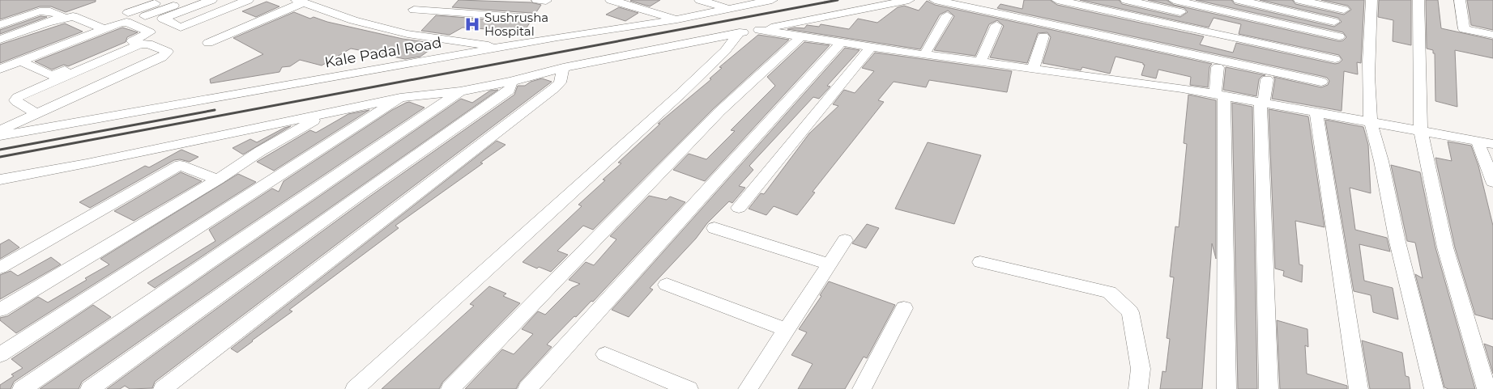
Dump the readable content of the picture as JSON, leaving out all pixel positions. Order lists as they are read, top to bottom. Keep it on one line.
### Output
{"streets":{"street":["Kale Padal Road"]},"places":{"hospital":["Sushrusha Hospital"]}}
